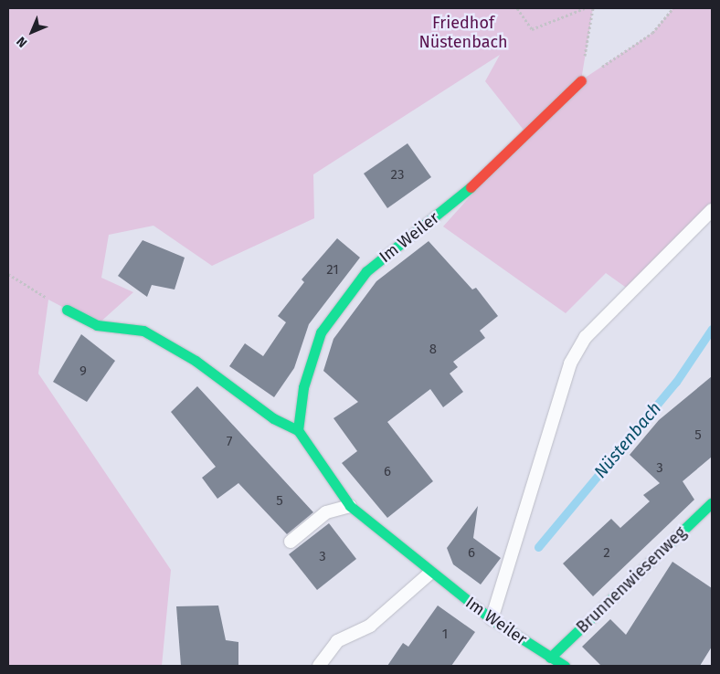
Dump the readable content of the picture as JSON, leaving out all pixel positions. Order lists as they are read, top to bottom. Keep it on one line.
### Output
{"streets":{"street":["Im Weiler","Brunnenwiesenweg"]},"crossings":[["Im Weiler","Brunnenwiesenweg"]],"water":["Nüstenbach"],"parks":["Friedhof Nüstenbach"],"house_numbers":["23","21","8","9","5","7","3","6","5","6","2","3","1"],"north":"bottom left"}
